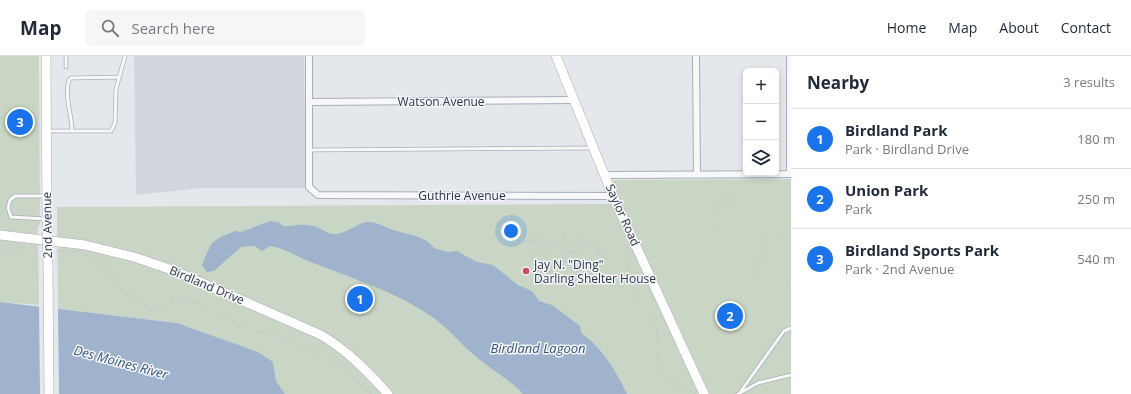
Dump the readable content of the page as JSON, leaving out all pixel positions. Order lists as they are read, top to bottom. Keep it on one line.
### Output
{"streets":{"street":["Watson Avenue","Guthrie Avenue","Saylor Road","2nd Avenue","Birdland Drive"]},"crossings":[["Watson Avenue","Saylor Road"],["Guthrie Avenue","Saylor Road"]],"water":["Birdland Lagoon","Des Moines River"],"places":["Jay N. \"Ding\" Darling Shelter House"],"page":{"header":"Map","search":"Search here","nav":["Home","Map","About","Contact"],"heading":["Nearby","3 results"],"map_buttons":["+","−"],"pins":["3","1","2"],"list":[{"mark":"1","name":"Birdland Park","note":"Park · Birdland Drive","value":"180 m"},{"mark":"2","name":"Union Park","note":"Park","value":"250 m"},{"mark":"3","name":"Birdland Sports Park","note":"Park · 2nd Avenue","value":"540 m"}]}}
